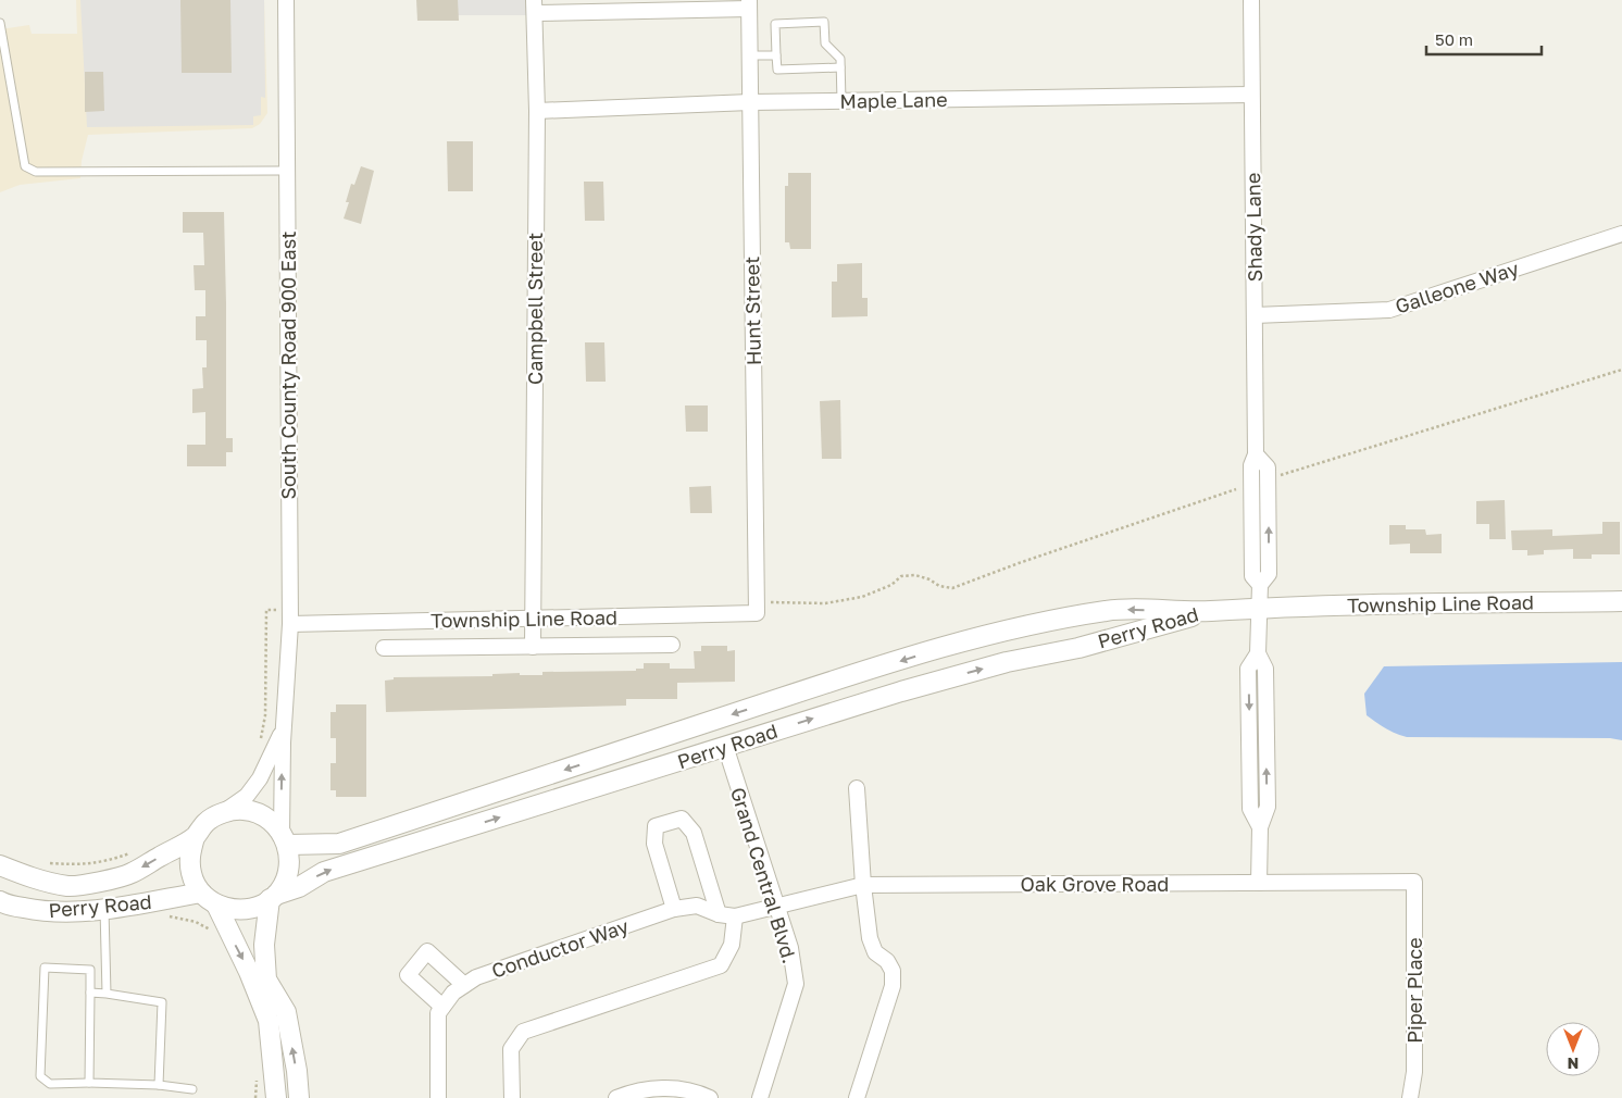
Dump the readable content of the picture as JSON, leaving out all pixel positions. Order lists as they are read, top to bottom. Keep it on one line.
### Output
{"streets":{"street":["Maple Lane","Shady Lane","Galleone Way","Campbell Street","Hunt Street","South County Road 900 East","Township Line Road","Perry Road","Grand Central Blvd.","Oak Grove Road","Conductor Way","Piper Place"]},"crossings":[["Maple Lane","Shady Lane"],["Maple Lane","Campbell Street"],["Maple Lane","Hunt Street"],["Shady Lane","Galleone Way"],["Shady Lane","Township Line Road"],["Campbell Street","Township Line Road"],["Hunt Street","Township Line Road"],["South County Road 900 East","Township Line Road"],["South County Road 900 East","Perry Road"],["Township Line Road","Perry Road"],["Perry Road","Grand Central Blvd."],["Grand Central Blvd.","Oak Grove Road"],["Grand Central Blvd.","Conductor Way"],["Oak Grove Road","Conductor Way"],["Oak Grove Road","Piper Place"]],"scale_bar":"50 m","north":"bottom"}
